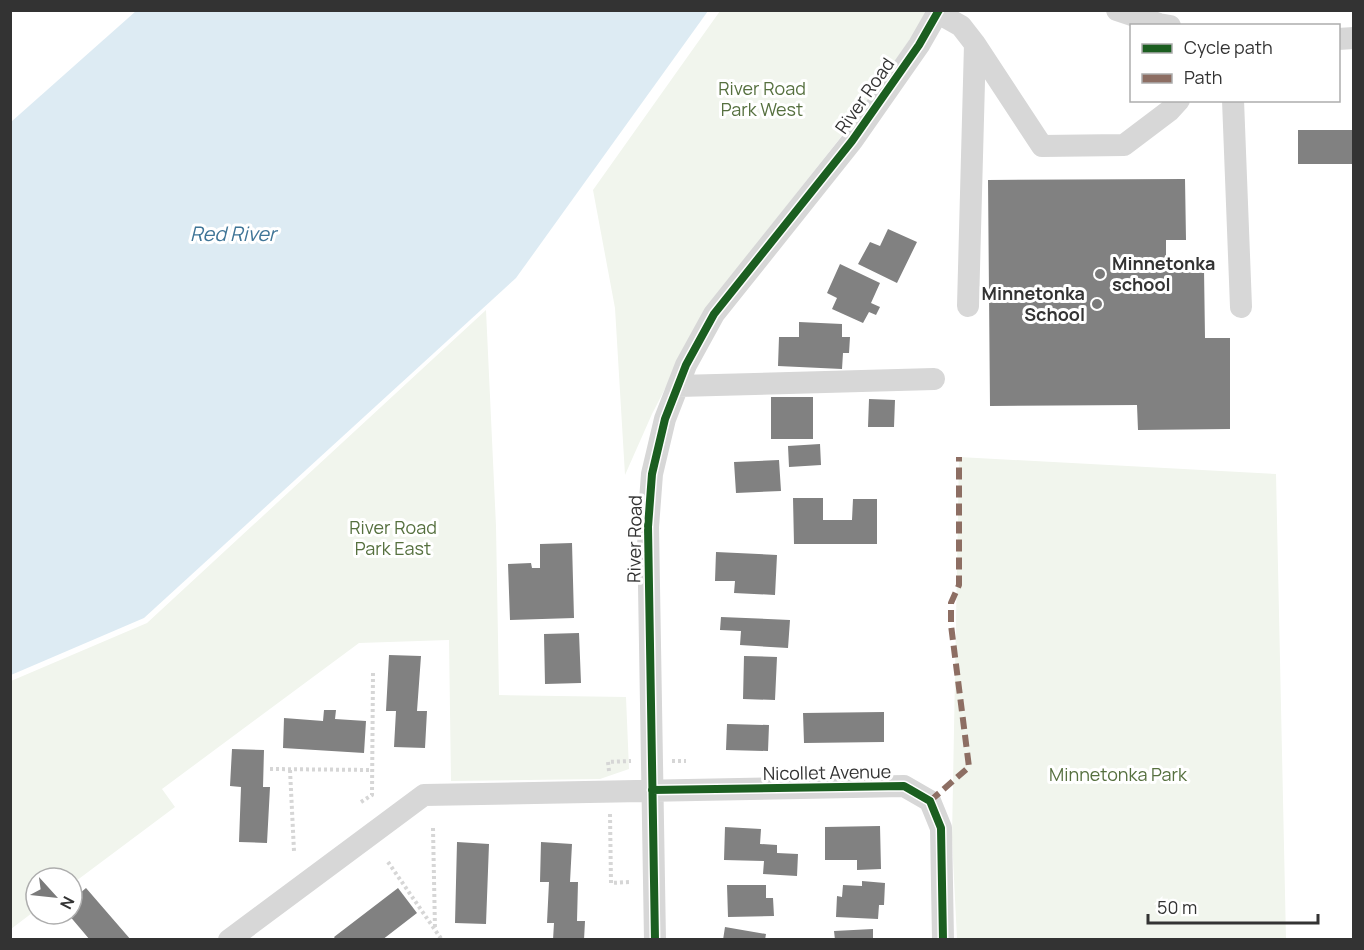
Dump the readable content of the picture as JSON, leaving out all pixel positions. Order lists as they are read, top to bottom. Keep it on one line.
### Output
{"streets":{"street":["River Road","Nicollet Avenue"]},"crossings":[["River Road","Nicollet Avenue"]],"water":["Red River"],"parks":["River Road Park West","River Road Park East","Minnetonka Park"],"places":["Minnetonka school","Minnetonka School"],"legend":["Cycle path","Path"],"scale_bar":"50 m","north":"bottom right"}
